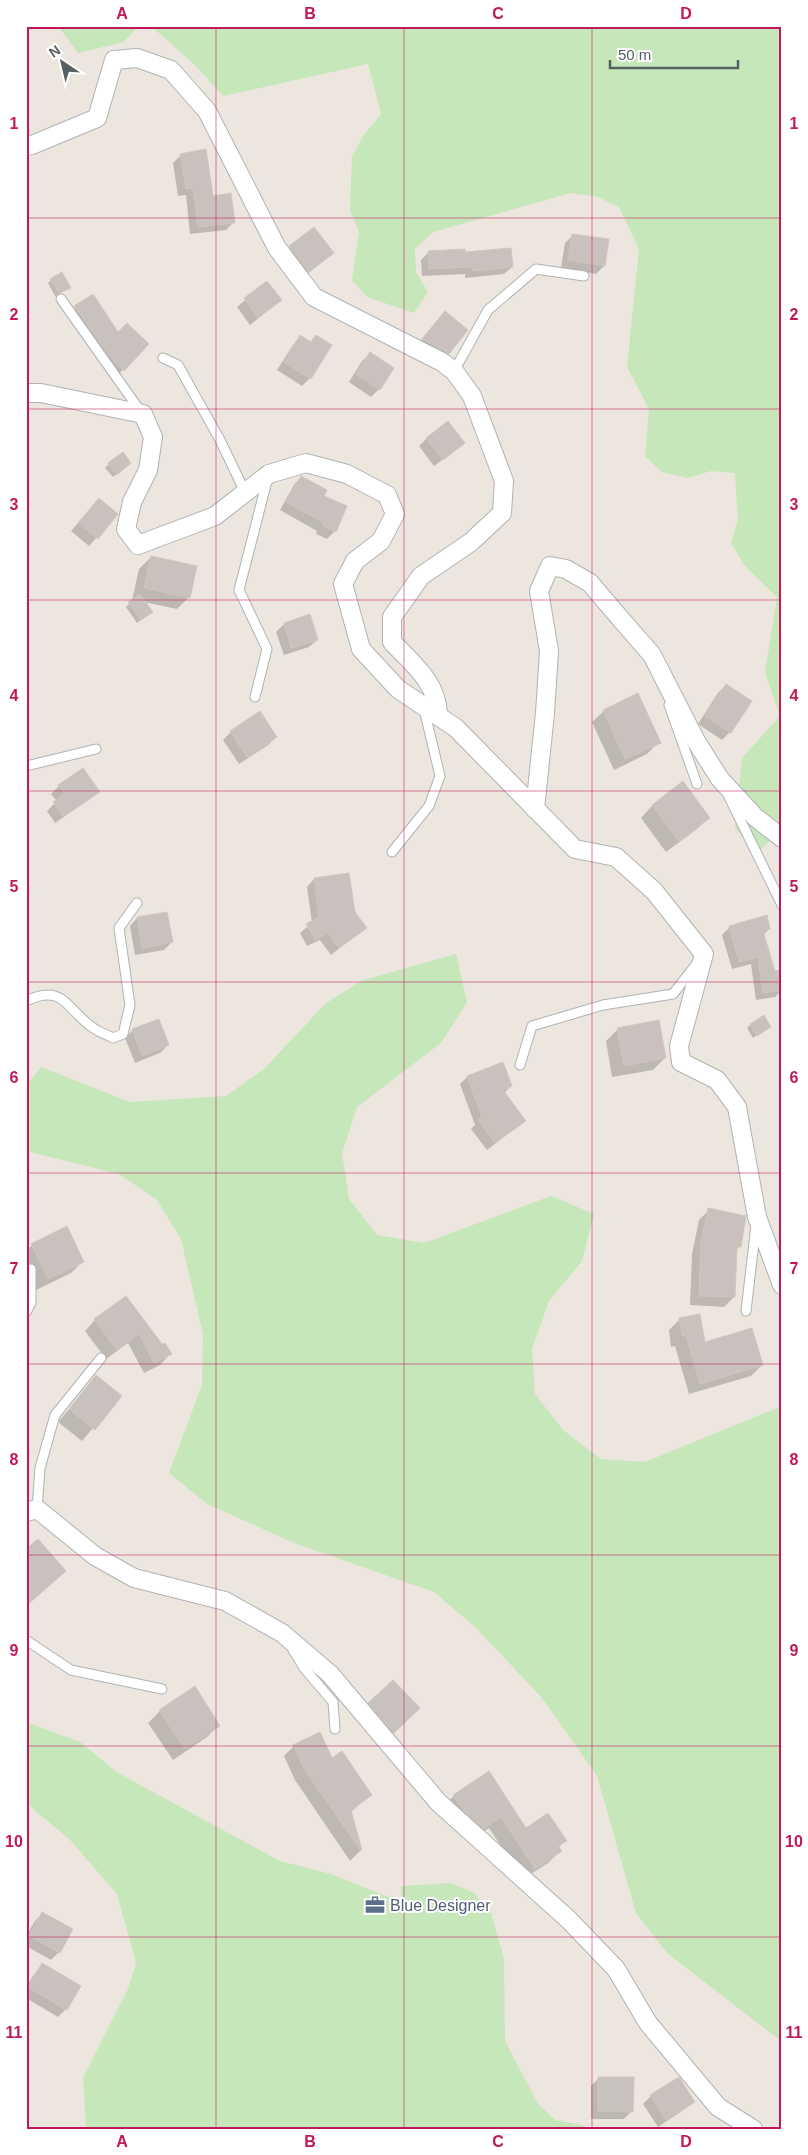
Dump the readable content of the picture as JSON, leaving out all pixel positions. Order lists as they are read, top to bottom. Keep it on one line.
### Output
{"places":{"office":["Blue Designer"]},"scale_bar":"50 m","north":"top left","grid":{"columns":["A","B","C","D"],"rows":["1","2","3","4","5","6","7","8","9","10","11"]}}
